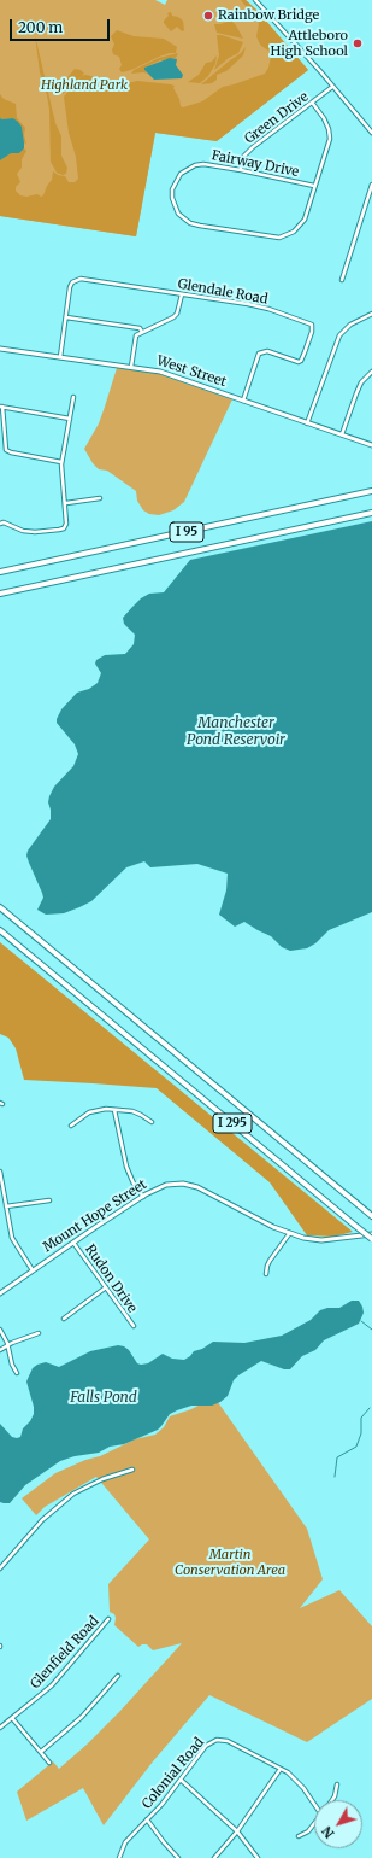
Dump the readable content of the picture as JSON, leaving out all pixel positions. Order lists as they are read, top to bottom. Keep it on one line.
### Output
{"streets":{"highway":["I 95","I 295"],"street":["Green Drive","Fairway Drive","Glendale Road","West Street","Mount Hope Street","Rudon Drive","Glenfield Road","Colonial Road"]},"crossings":[["Green Drive","Fairway Drive"],["Glendale Road","West Street"],["Mount Hope Street","Rudon Drive"]],"water":["Manchester Pond Reservoir","Falls Pond"],"parks":["Highland Park","Martin Conservation Area"],"places":["Rainbow Bridge","Attleboro High School"],"scale_bar":"200 m","north":"bottom left"}
